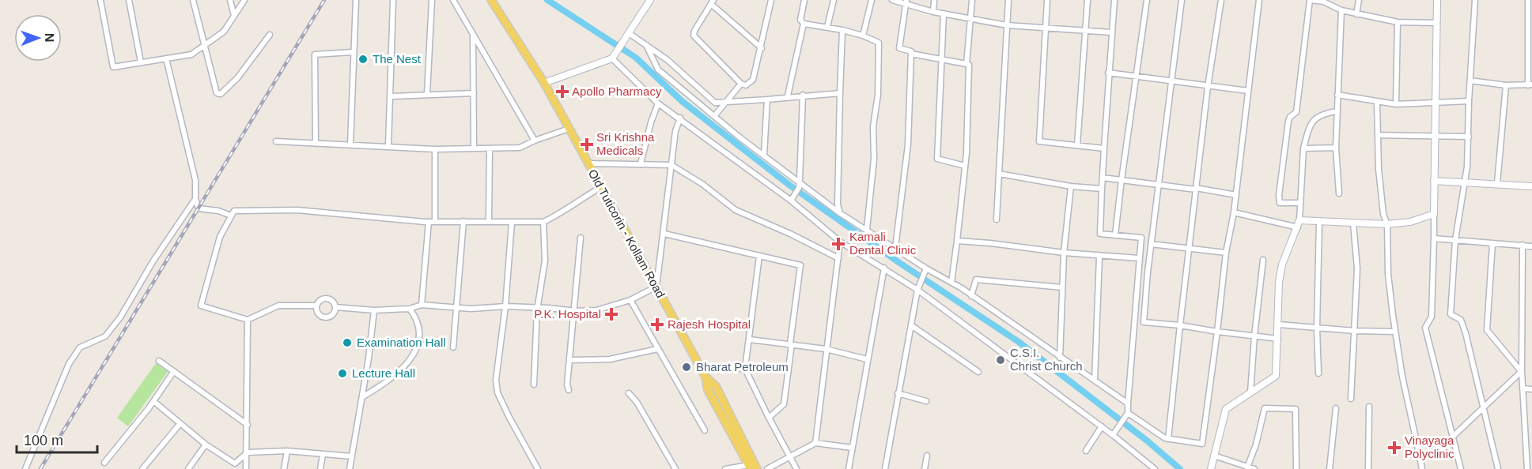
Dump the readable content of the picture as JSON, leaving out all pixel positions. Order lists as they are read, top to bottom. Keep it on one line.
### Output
{"streets":{"main road":["Old Tuticorin - Kollam Road"]},"places":{"other":["The Nest","Examination Hall","C.S.I. Christ Church","Bharat Petroleum","Lecture Hall"],"health":["Apollo Pharmacy","Sri Krishna Medicals","Kamali Dental Clinic","P.K. Hospital","Rajesh Hospital","Vinayaga Polyclinic"]},"scale_bar":"100 m","north":"right"}
